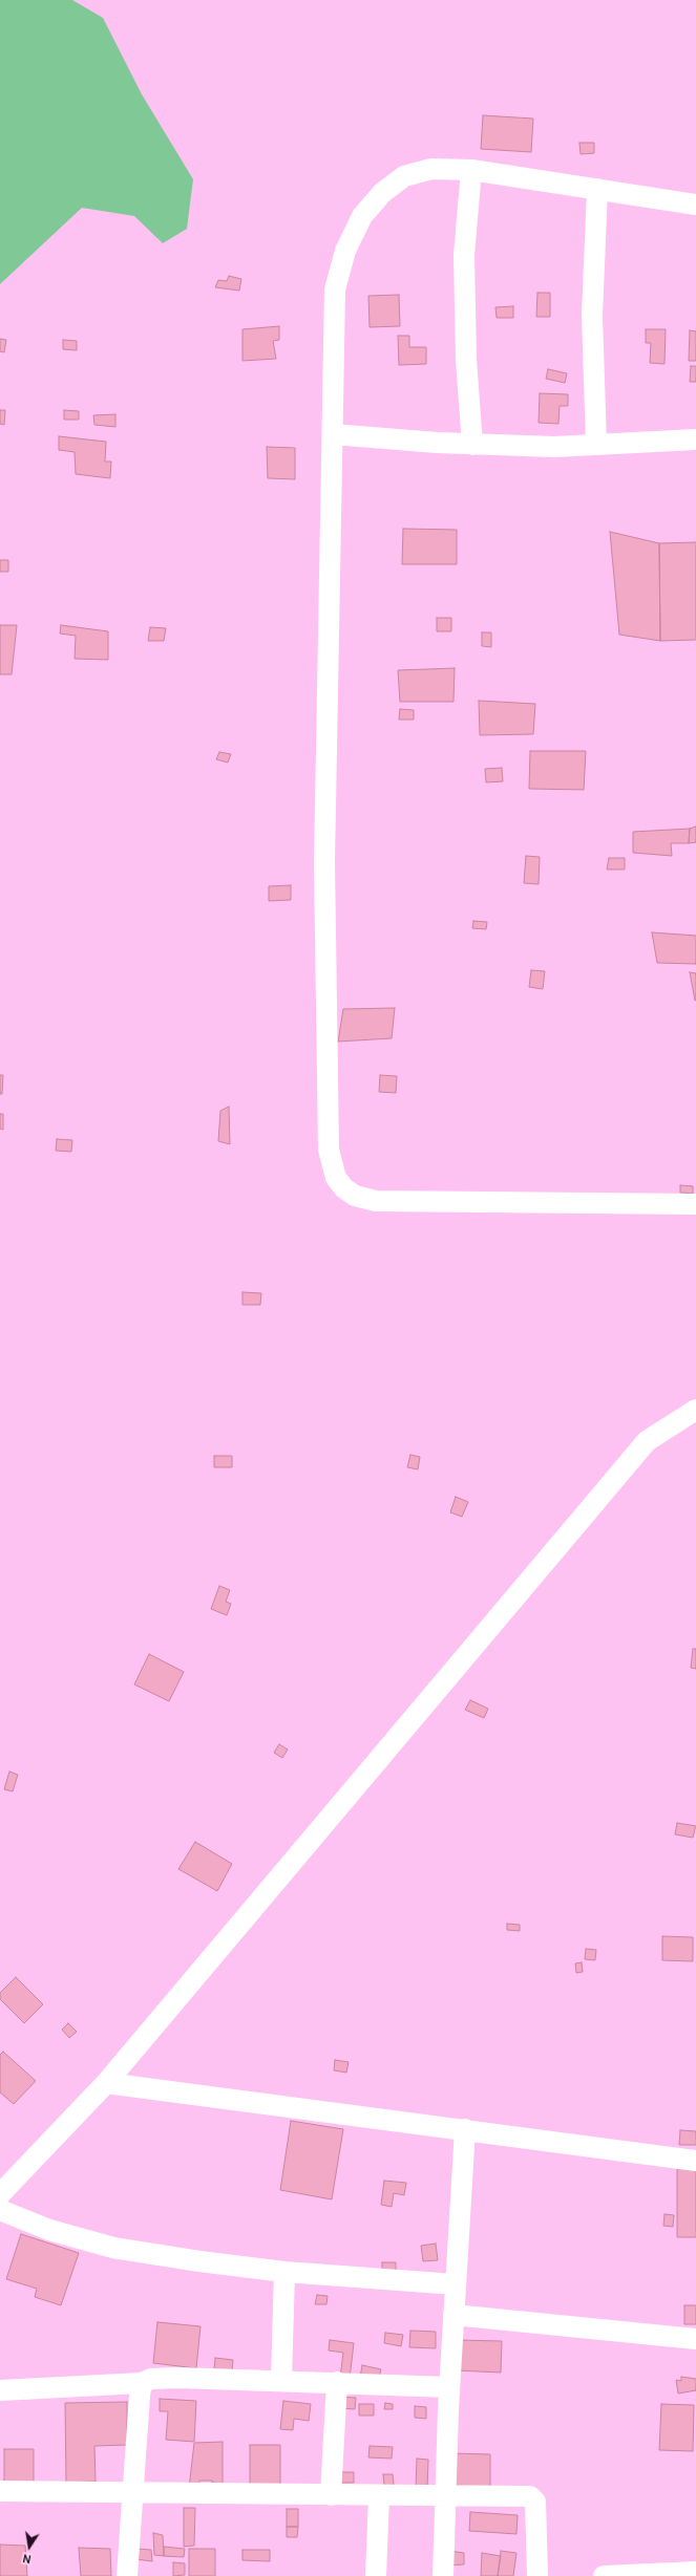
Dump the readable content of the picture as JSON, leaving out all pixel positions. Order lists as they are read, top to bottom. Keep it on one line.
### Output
{"north":"bottom"}
